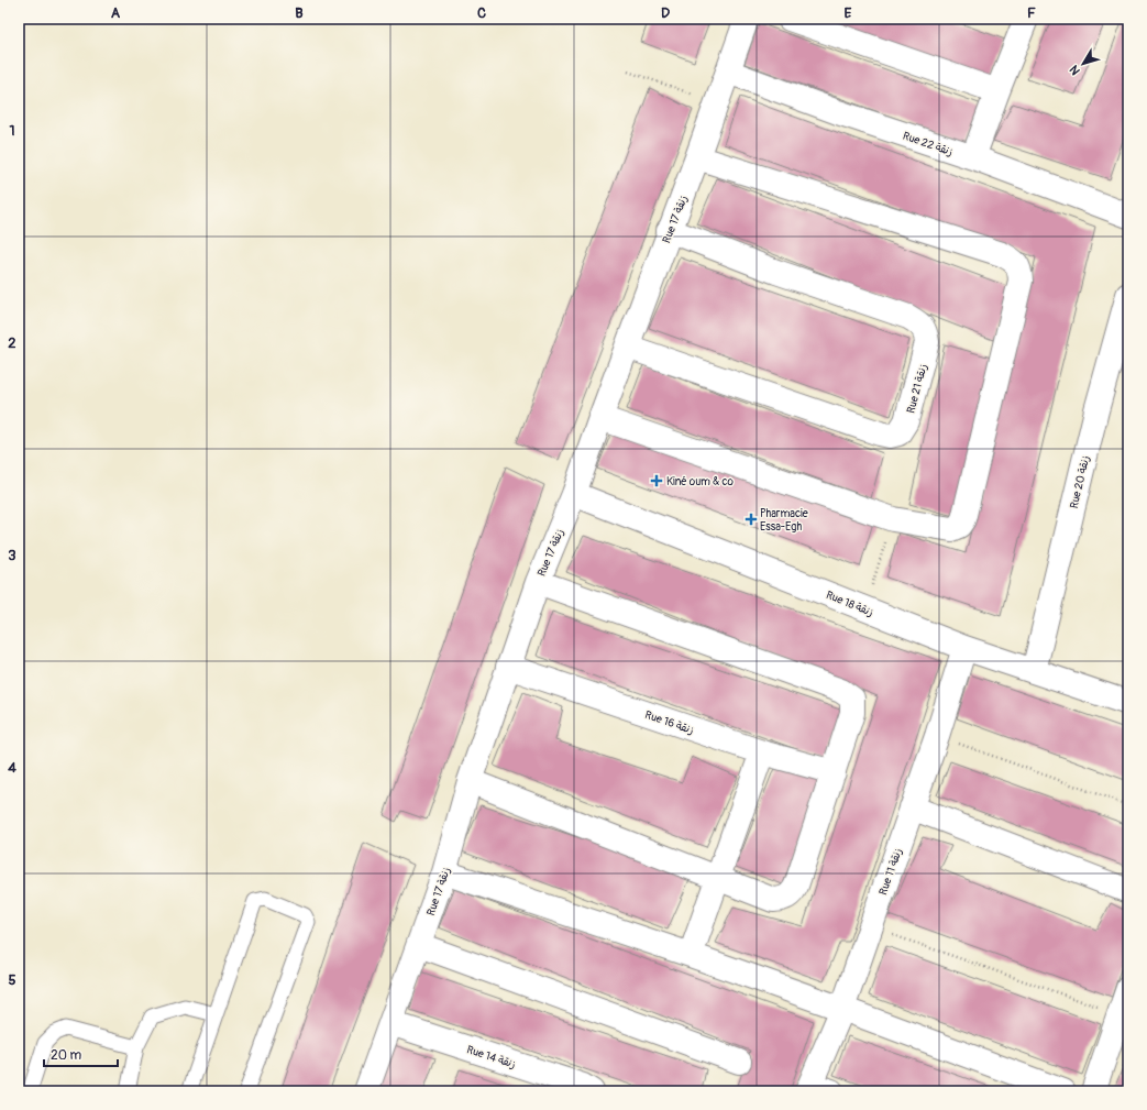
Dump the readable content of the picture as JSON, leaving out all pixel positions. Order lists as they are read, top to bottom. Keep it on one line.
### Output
{"streets":{"street":["Rue 22 زنقة","Rue 17 زنقة","Rue 21 زنقة","Rue 20 زنقة","Rue 18 زنقة","Rue 16 زنقة","Rue 11 زنقة","Rue 14 زنقة"]},"crossings":[["Rue 22 زنقة","Rue 17 زنقة"],["Rue 17 زنقة","Rue 21 زنقة"],["Rue 17 زنقة","Rue 18 زنقة"],["Rue 17 زنقة","Rue 16 زنقة"],["Rue 17 زنقة","Rue 14 زنقة"],["Rue 20 زنقة","Rue 18 زنقة"],["Rue 18 زنقة","Rue 11 زنقة"]],"places":{"health":["Kiné oum & co","Pharmacie Essa-Egh"]},"scale_bar":"20 m","north":"bottom left","grid":{"columns":["A","B","C","D","E","F"],"rows":["1","2","3","4","5"]}}
